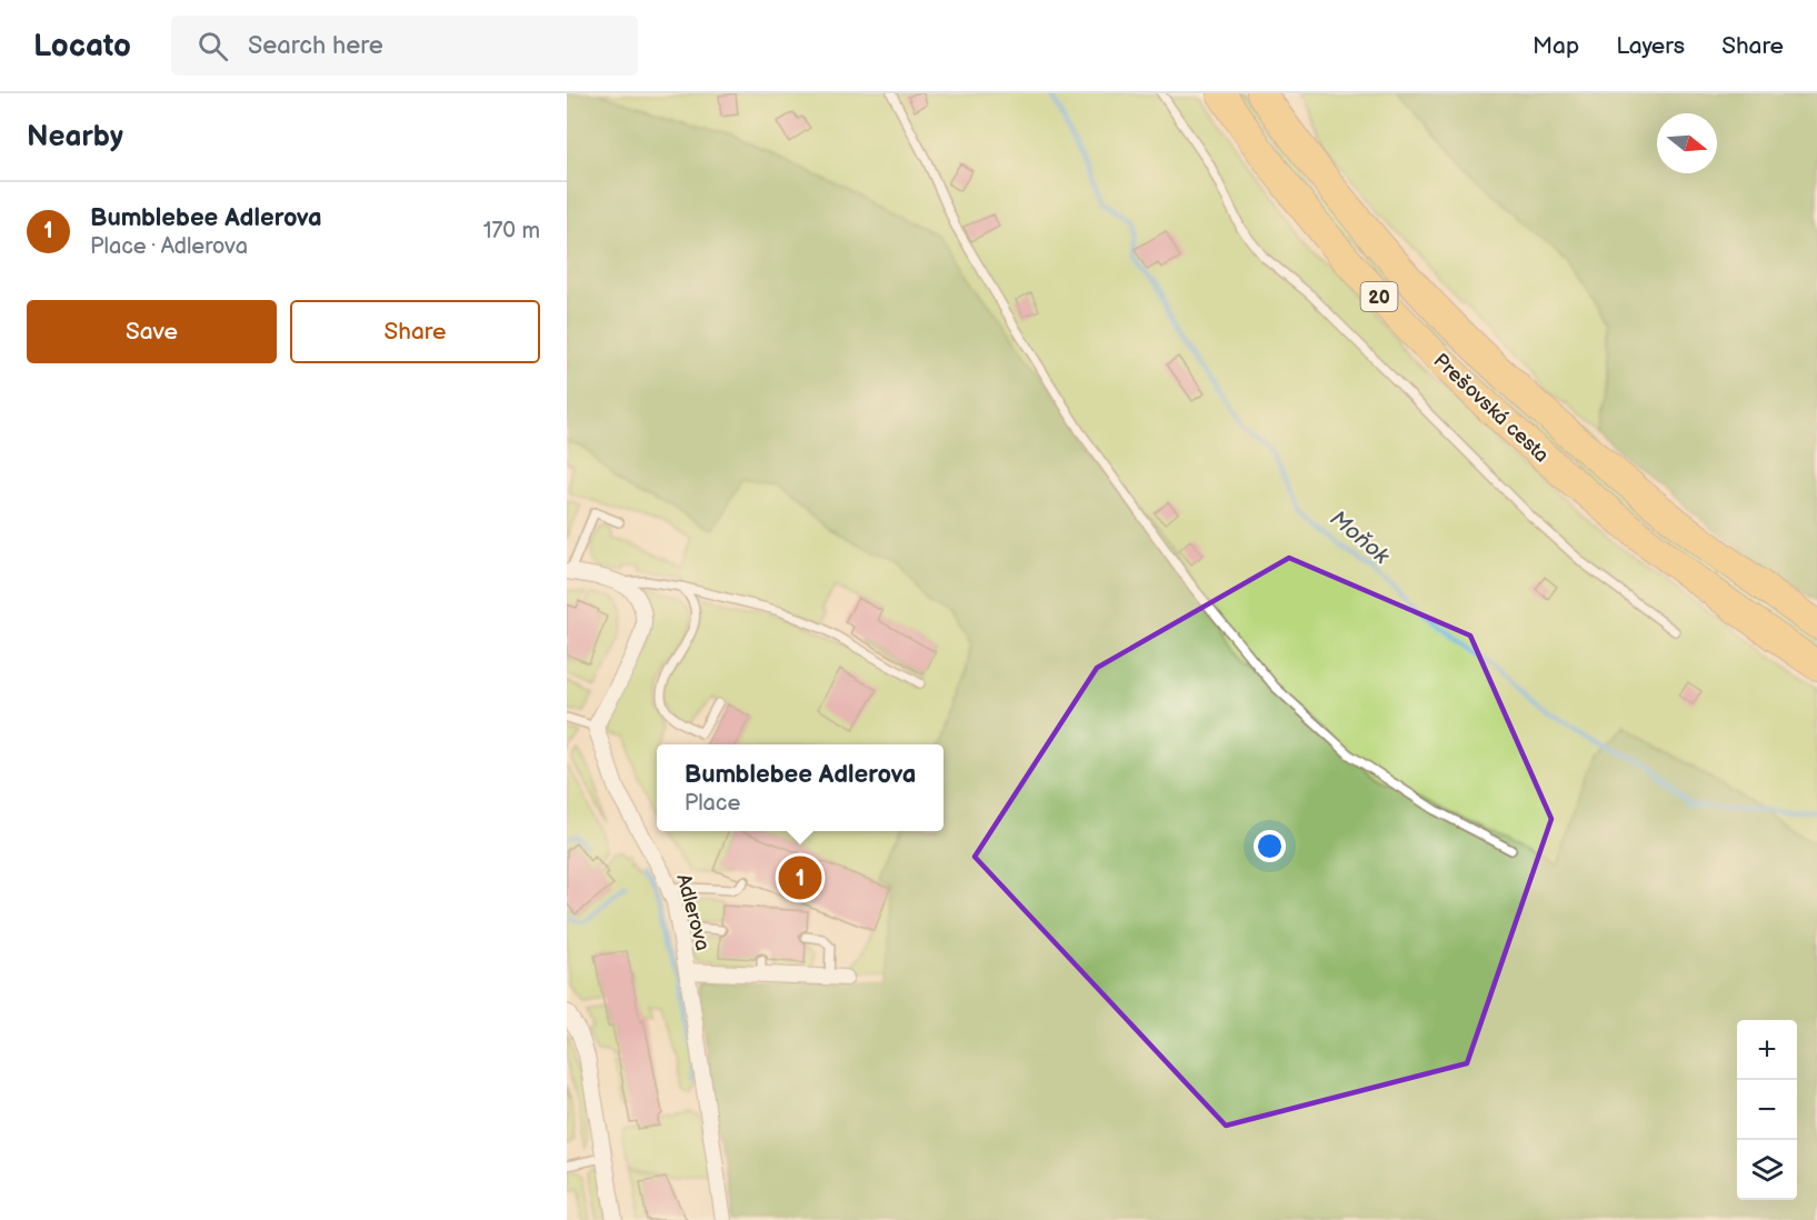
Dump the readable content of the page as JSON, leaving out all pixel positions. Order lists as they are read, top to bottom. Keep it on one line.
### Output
{"streets":{"highway":["20","Prešovská cesta"],"street":["Adlerova"]},"water":["Moňok"],"north":"right","page":{"header":"Locato","search":"Search here","nav":["Map","Layers","Share"],"heading":"Nearby","list":[{"mark":"1","name":"Bumblebee Adlerova","note":"Place · Adlerova","value":"170 m"}],"buttons":["Save","Share"],"popup":["Bumblebee Adlerova","Place"],"pins":"1","map_buttons":["+","−"]}}
